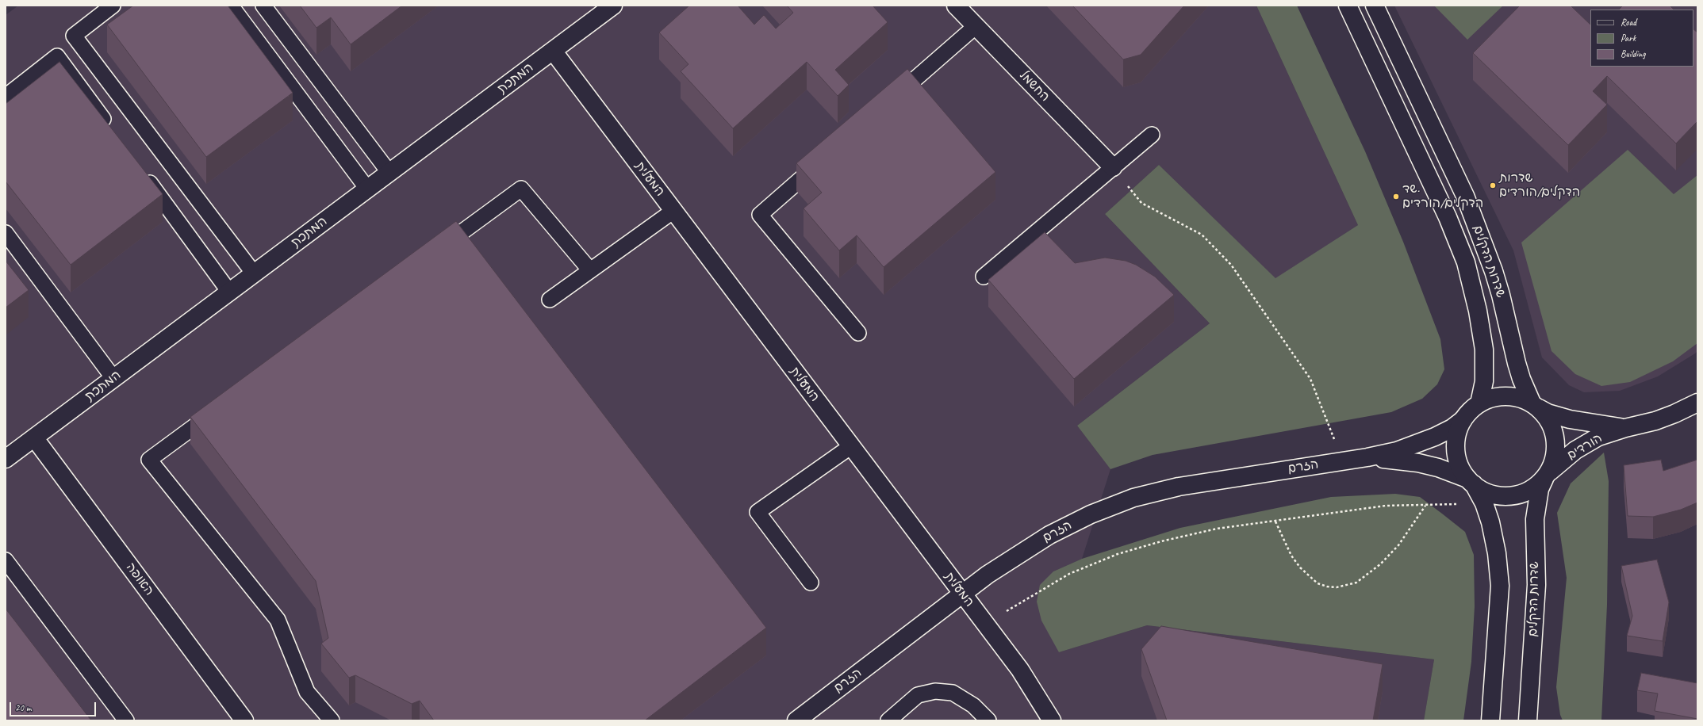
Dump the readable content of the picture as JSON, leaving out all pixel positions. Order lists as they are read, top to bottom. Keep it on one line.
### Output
{"streets":{"street":["המתכת","החשמל","המעלית","שדרות הדקלים","הורדים","הזרם","האופה"]},"crossings":[["המתכת","המעלית"],["המתכת","האופה"],["המעלית","הזרם"],["שדרות הדקלים","הורדים"],["שדרות הדקלים","הזרם"],["הורדים","הזרם"]],"places":["שדרות הדקלים/הורדים","שד. הדקלים/הורדים"],"legend":["Road","Park","Building"],"scale_bar":"20 m"}
